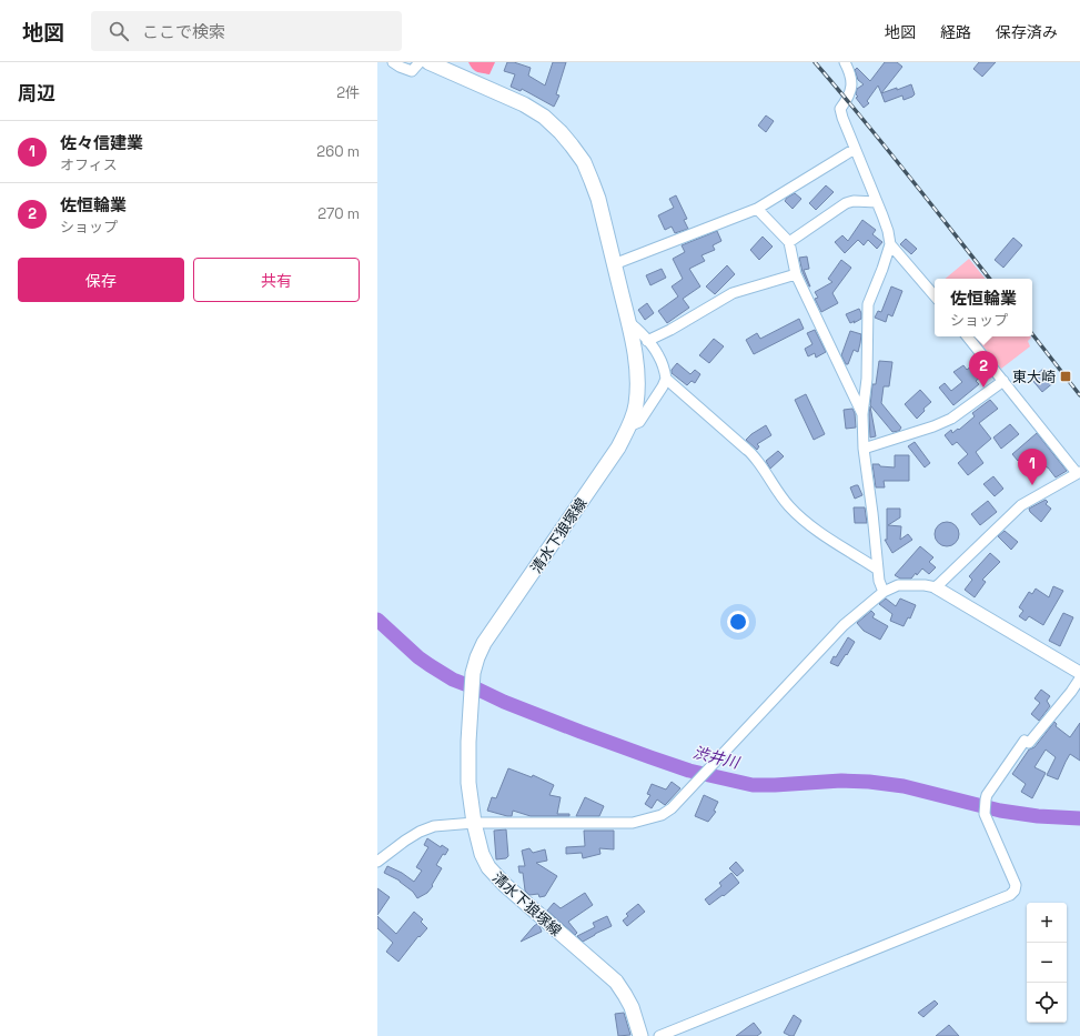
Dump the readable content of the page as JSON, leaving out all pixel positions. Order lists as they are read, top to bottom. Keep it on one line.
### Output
{"streets":{"main road":["清水下狼塚線"]},"water":["渋井川"],"places":{"transit":["東大崎"]},"page":{"header":"地図","search":"ここで検索","nav":["地図","経路","保存済み"],"heading":["周辺","2件"],"list":[{"mark":"1","name":"佐々信建業","note":"オフィス","value":"260 m"},{"mark":"2","name":"佐恒輪業","note":"ショップ","value":"270 m"}],"buttons":["保存","共有"],"popup":["佐恒輪業","ショップ"],"pins":["2","1"],"map_buttons":["+","−"]}}
